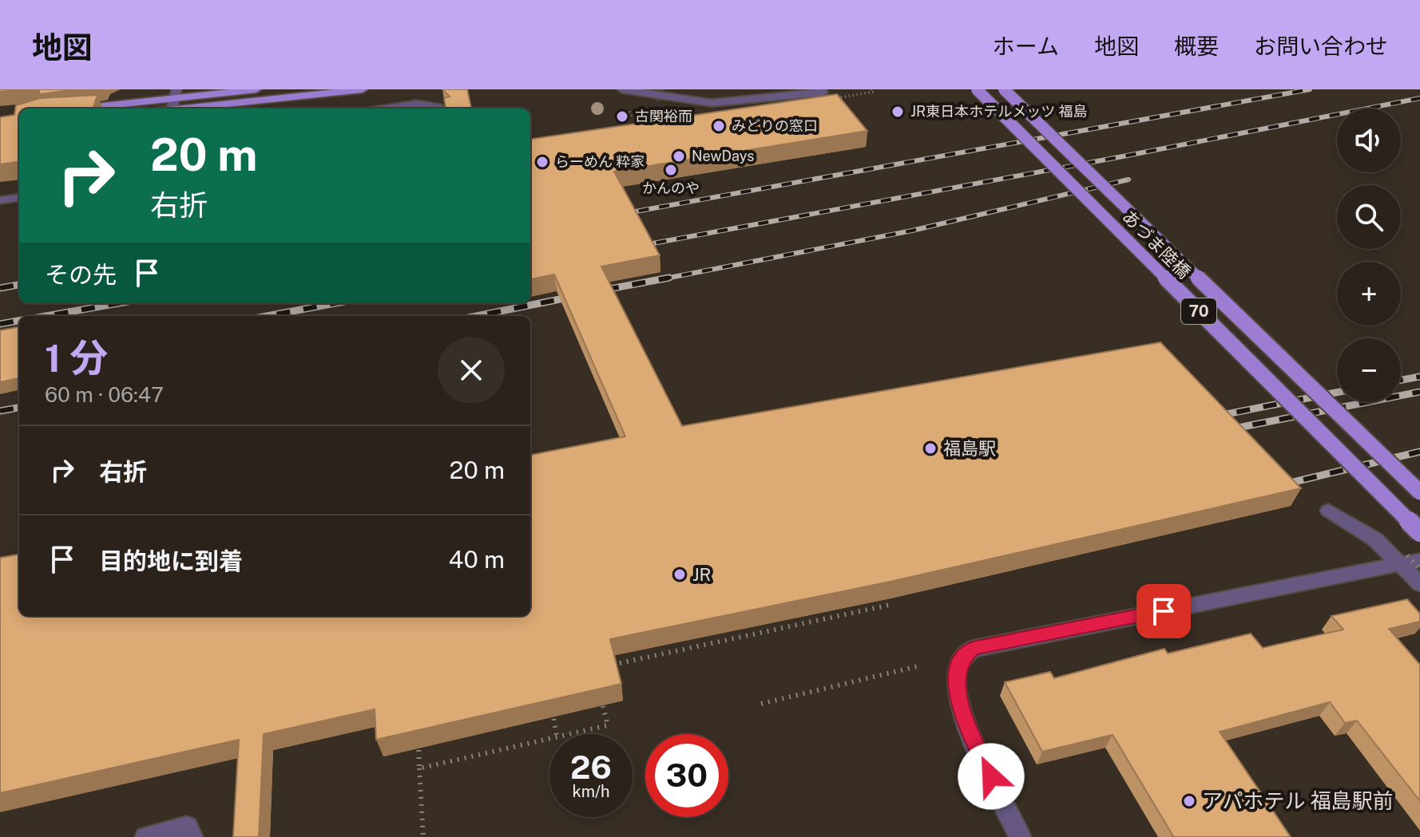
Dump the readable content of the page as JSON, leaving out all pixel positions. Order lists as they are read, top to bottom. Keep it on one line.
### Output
{"streets":{"main road":["あづま陸橋","70"]},"places":["JR東日本ホテルメッツ 福島","古関裕而","みどりの窓口","NewDays","らーめん 粋家","かんのや","福島駅","JR","アパホテル 福島駅前"],"page":{"header":"地図","nav":["ホーム","地図","概要","お問い合わせ"],"map_buttons":["+","−"],"turn":["20 m","右折"],"then":"その先","heading":["1 分","60 m · 06:47"],"list":[{"name":"右折","value":"20 m"},{"name":"目的地に到着","value":"40 m"}],"speed":"26 km/h","limit":"30"}}
